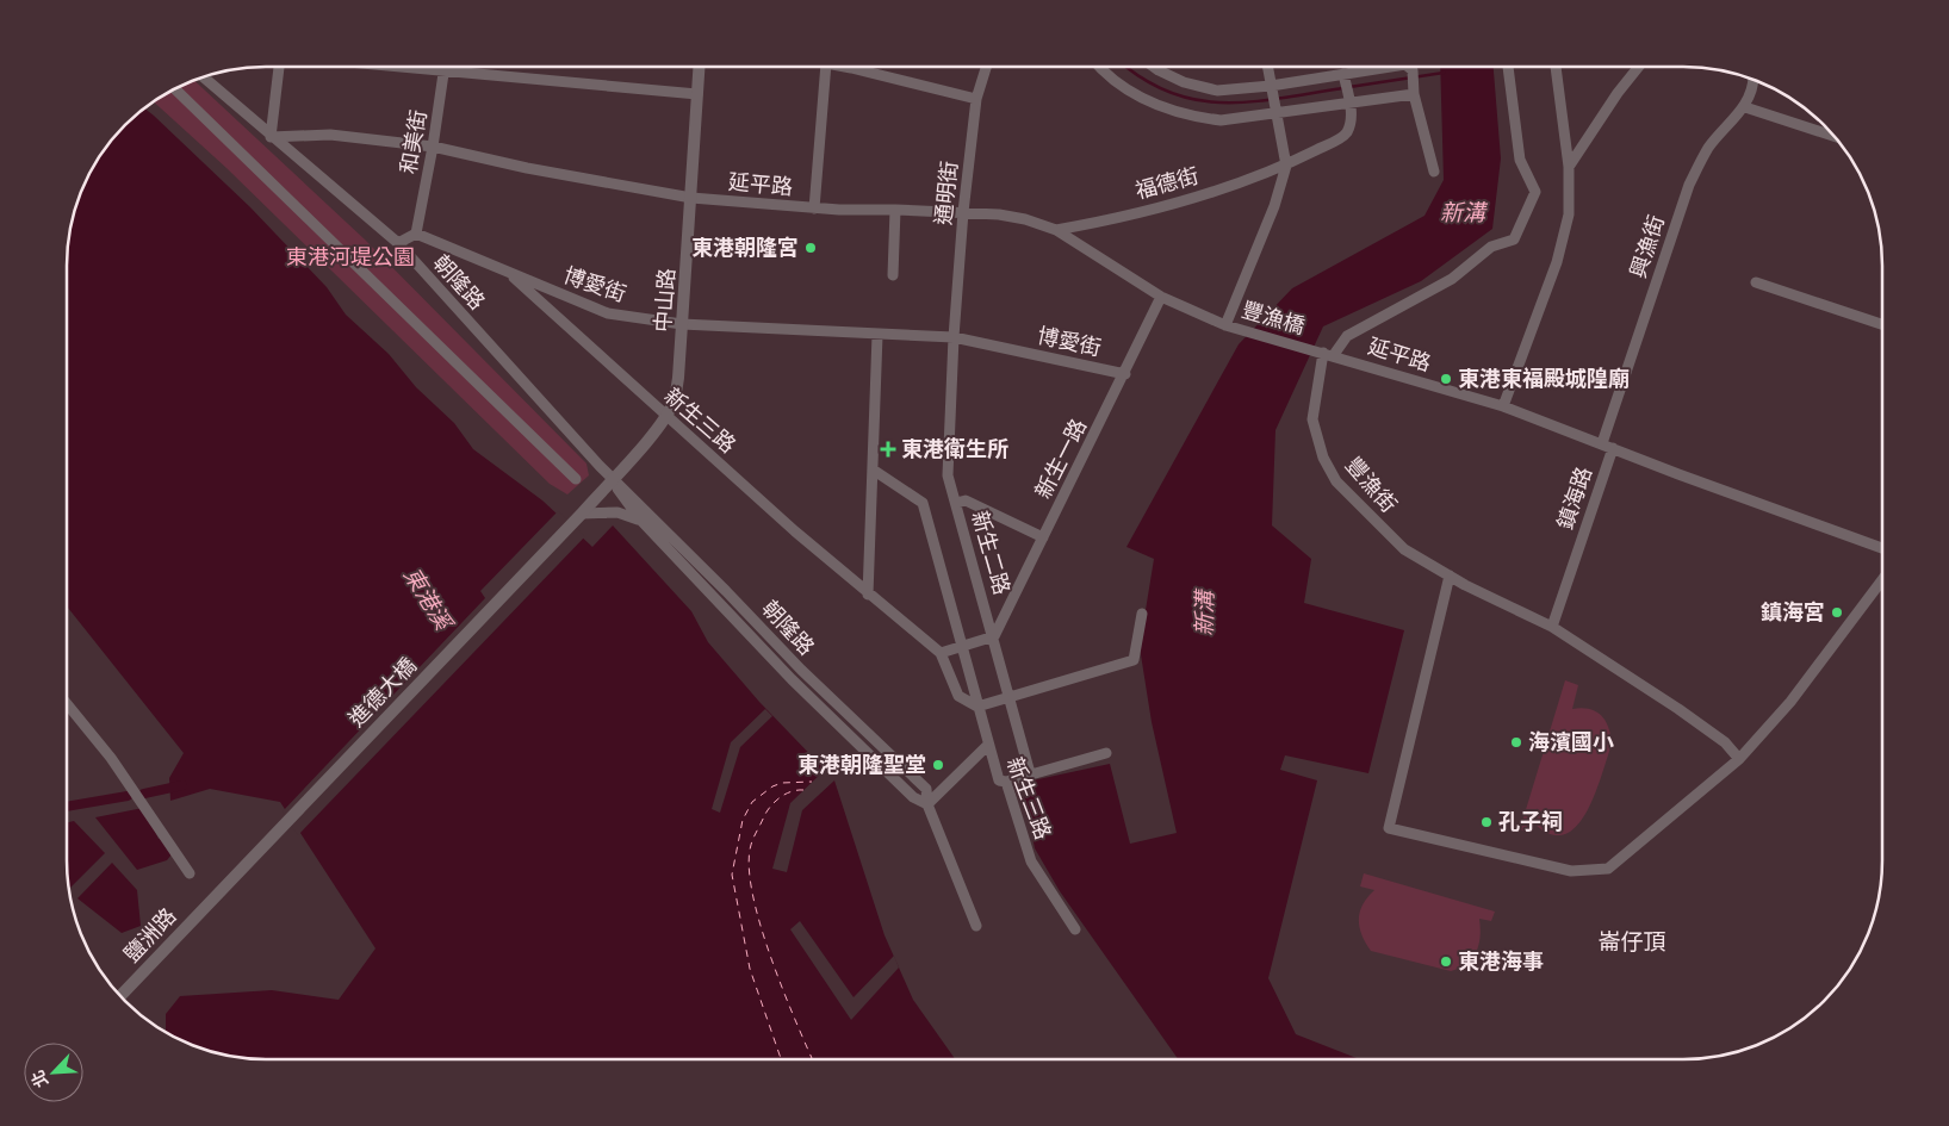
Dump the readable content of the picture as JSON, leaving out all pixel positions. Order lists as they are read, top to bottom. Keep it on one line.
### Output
{"streets":{"street":["和美街","福德街","延平路","通明街","興漁街","朝隆路","博愛街","中山路","豐漁橋","新生三路","新生一路","豐漁街","鎮海路","新生二路","進德大橋","鹽洲路"]},"crossings":[["和美街","延平路"],["和美街","博愛街"],["福德街","延平路"],["延平路","通明街"],["延平路","興漁街"],["延平路","中山路"],["延平路","豐漁橋"],["延平路","新生一路"],["延平路","豐漁街"],["延平路","鎮海路"],["通明街","博愛街"],["通明街","新生二路"],["興漁街","鎮海路"],["朝隆路","中山路"],["博愛街","中山路"],["博愛街","新生三路"],["博愛街","新生一路"],["博愛街","新生二路"],["中山路","新生三路"],["中山路","進德大橋"],["新生一路","新生二路"],["豐漁街","鎮海路"],["進德大橋","鹽洲路"]],"districts":["崙仔頂"],"water":["新溝","東港溪"],"parks":["東港河堤公園"],"places":{"other":["東港朝隆宮","東港東福殿城隍廟","鎮海宮","海濱國小","東港朝隆聖堂","孔子祠","東港海事"],"health":["東港衛生所"]},"north":"bottom left"}
